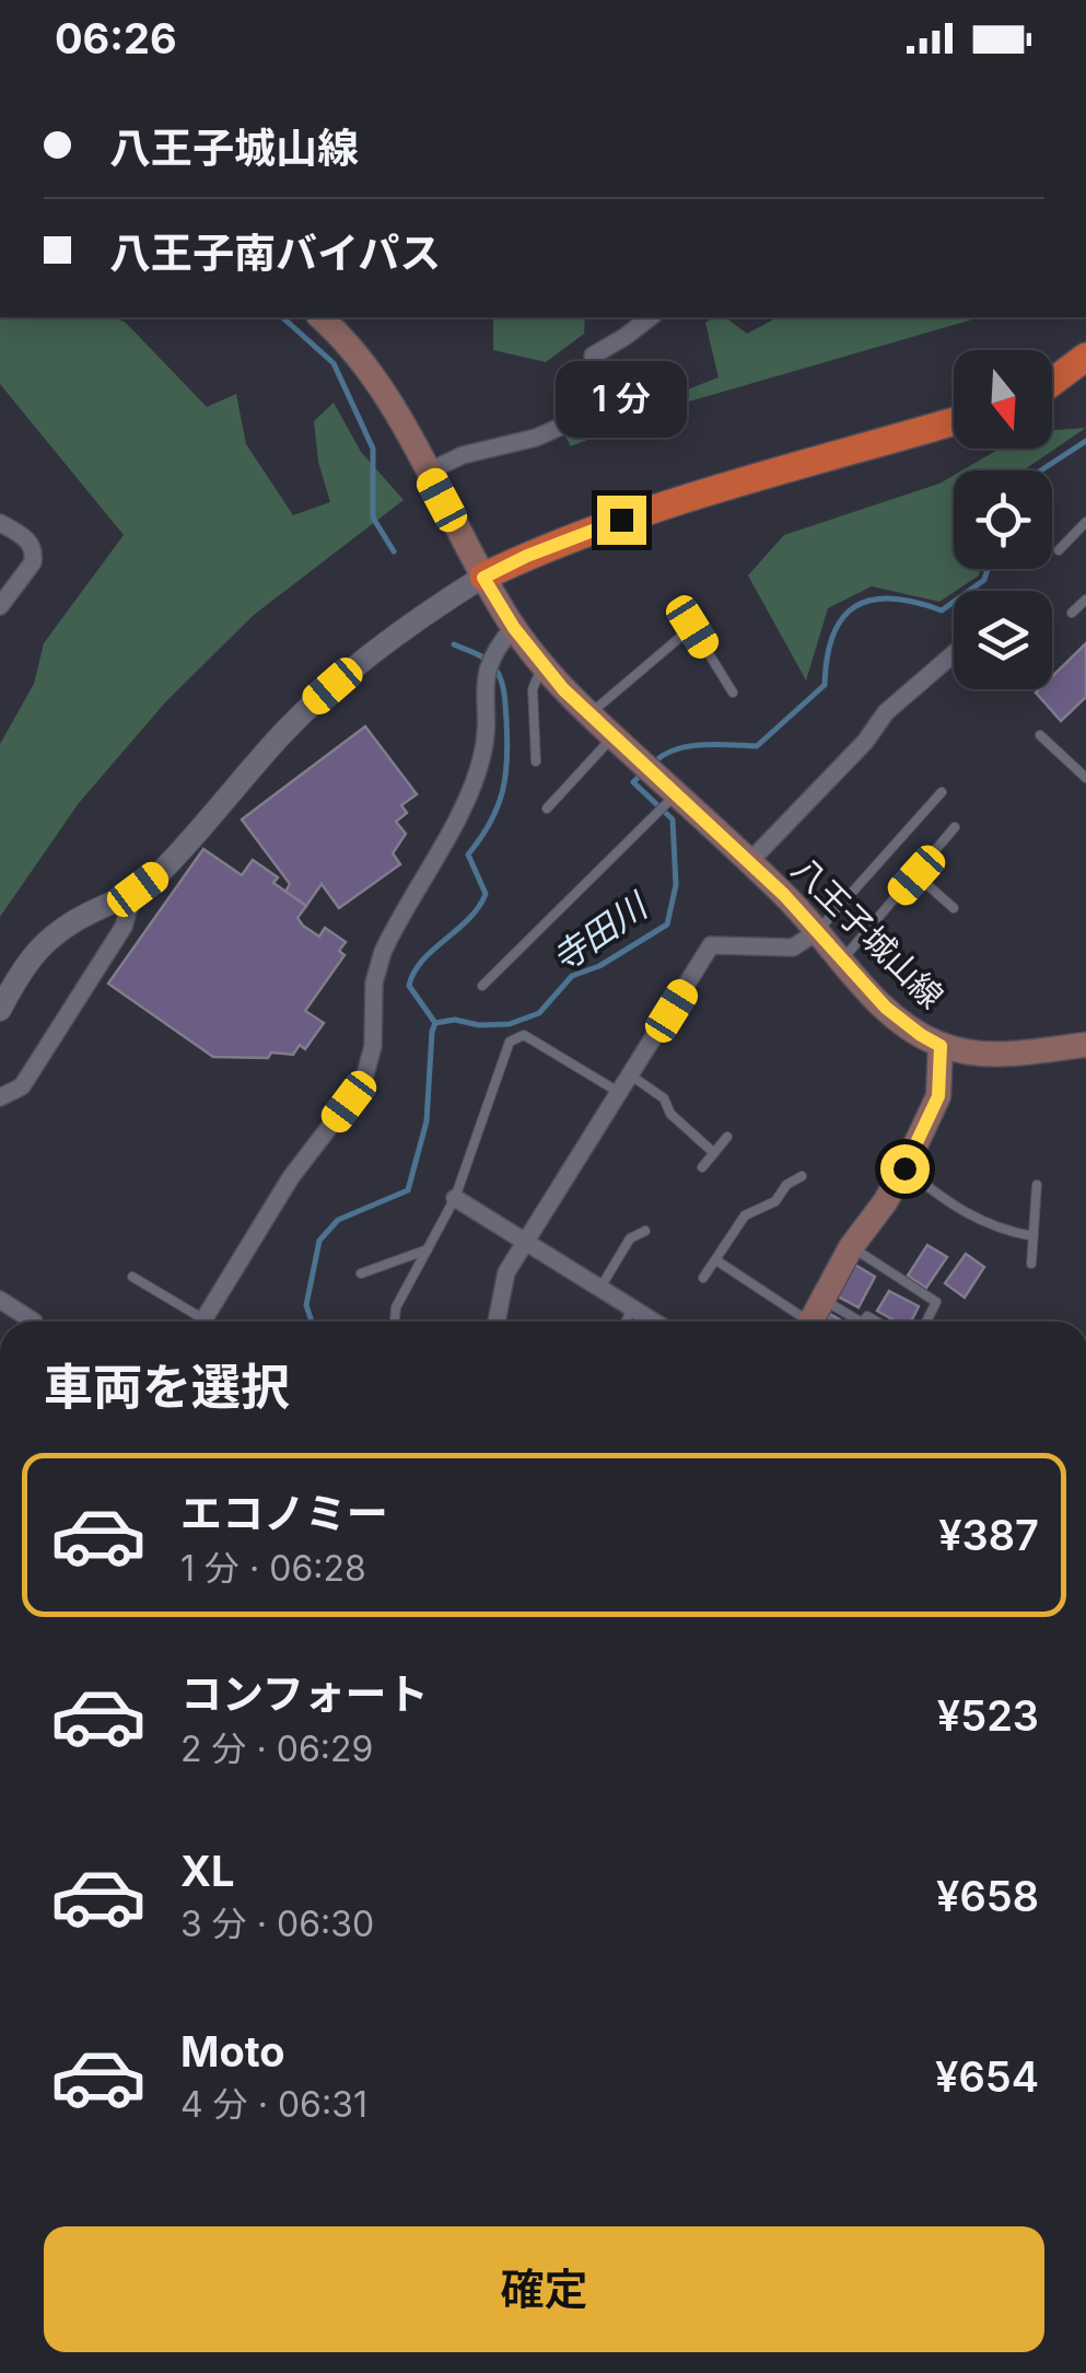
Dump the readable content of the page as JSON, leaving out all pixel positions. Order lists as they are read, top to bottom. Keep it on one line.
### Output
{"streets":{"main road":["八王子城山線"]},"water":["寺田川"],"north":"bottom","page":{"status":"06:26","banner":["八王子城山線","八王子南バイパス"],"bubble":"1 分","heading":"車両を選択","list":[{"name":"エコノミー","note":"1 分 · 06:28","value":"¥387"},{"name":"コンフォート","note":"2 分 · 06:29","value":"¥523"},{"name":"XL","note":"3 分 · 06:30","value":"¥658"},{"name":"Moto","note":"4 分 · 06:31","value":"¥654"}],"buttons":"確定"}}
